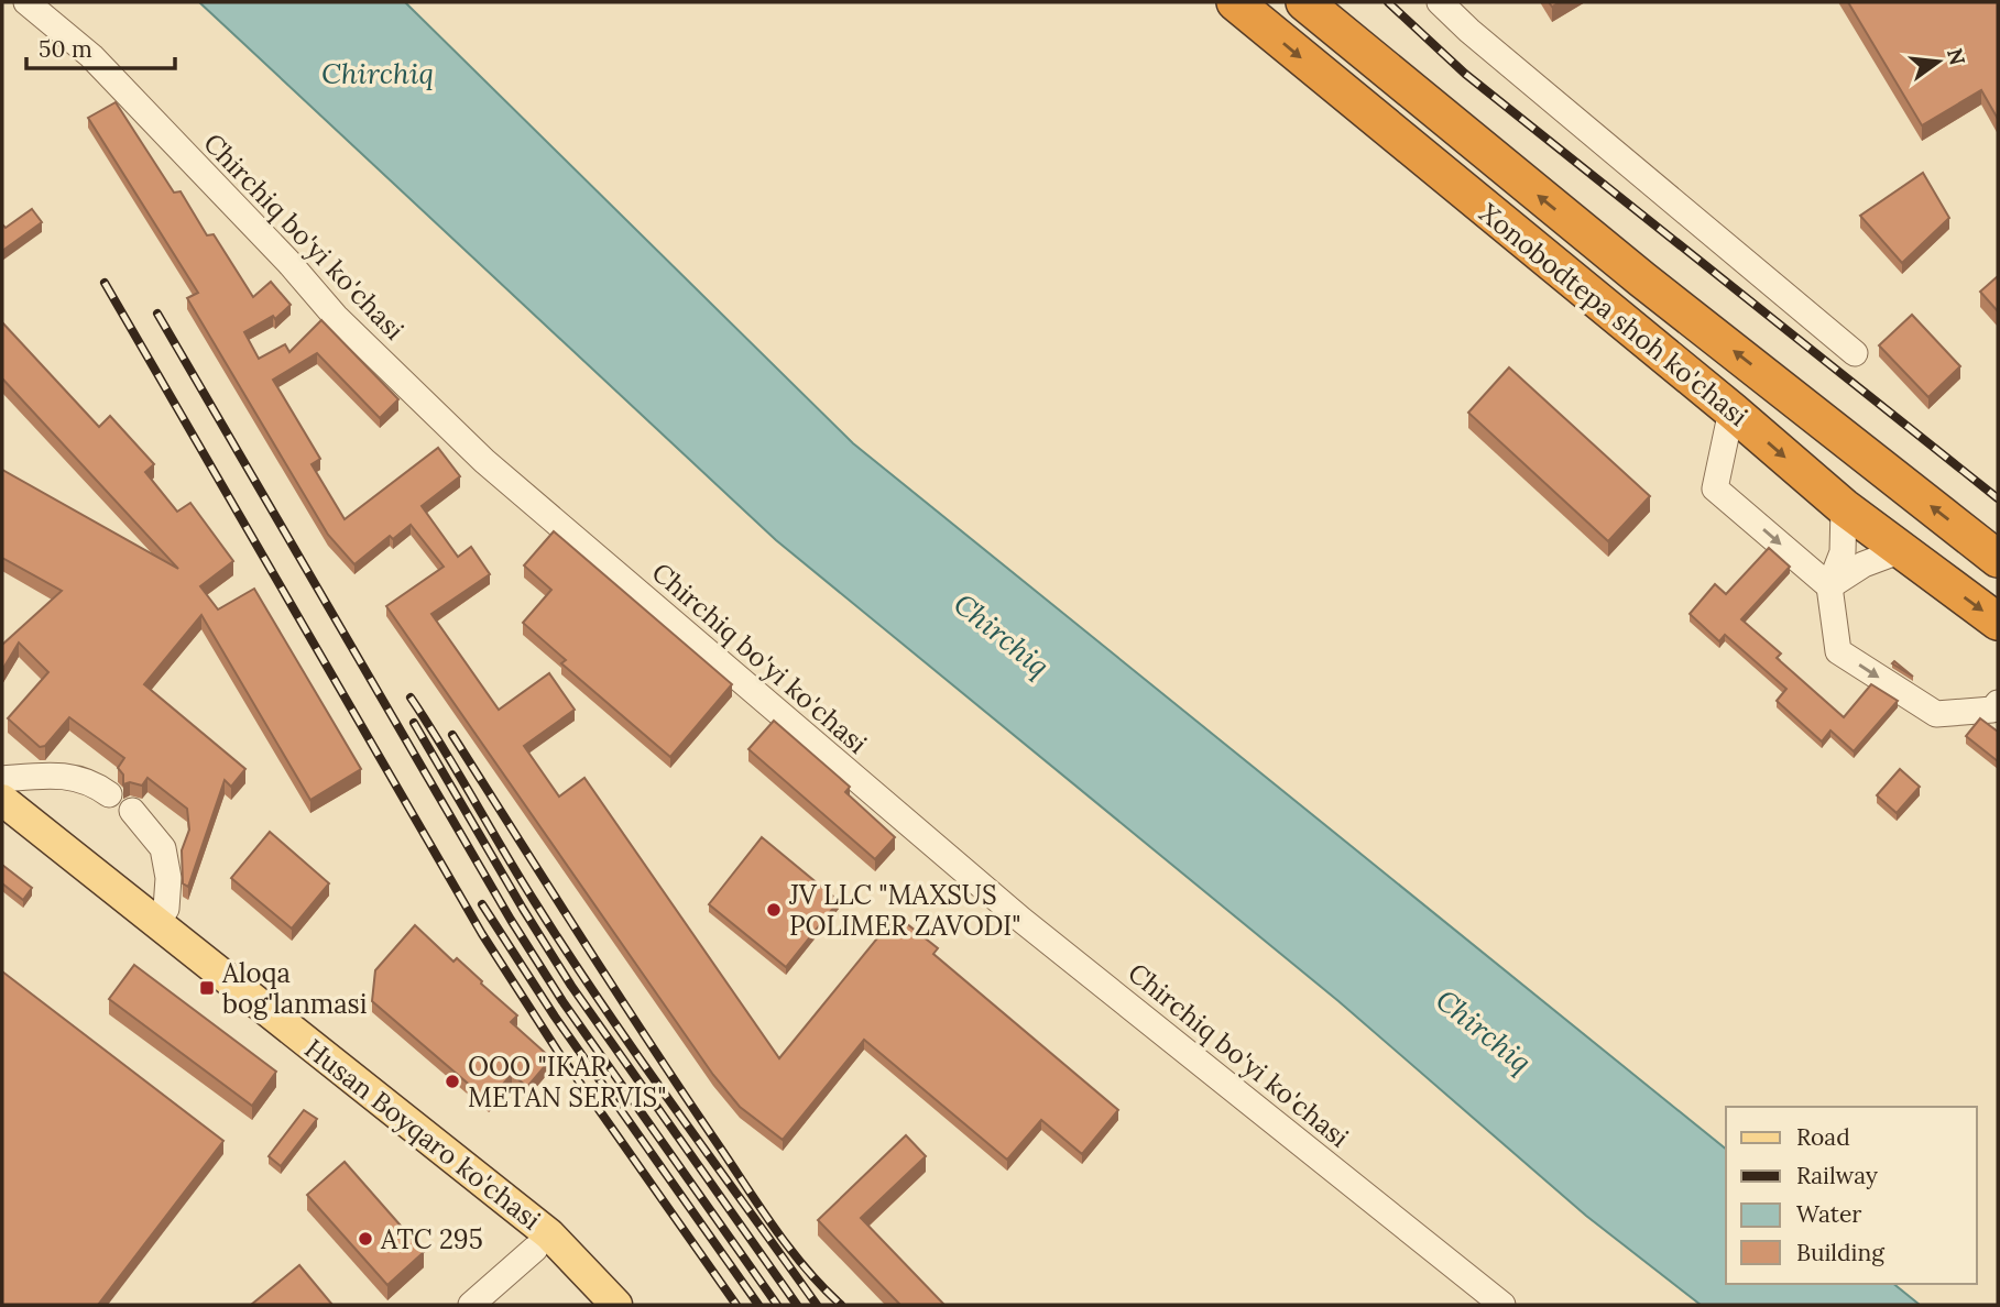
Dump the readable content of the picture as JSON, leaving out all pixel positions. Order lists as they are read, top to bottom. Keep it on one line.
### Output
{"streets":{"highway":["Xonobodtepa shoh ko'chasi"],"main road":["Husan Boyqaro ko'chasi"],"street":["Chirchiq bo'yi ko'chasi"]},"water":["Chirchiq"],"places":{"other":["JV LLC \"MAXSUS POLIMER ZAVODI\"","OOO \"IKAR METAN SERVIS\"","ATC 295"],"transit":["Aloqa bog'lanmasi"]},"legend":["Road","Railway","Water","Building"],"scale_bar":"50 m","north":"right"}
